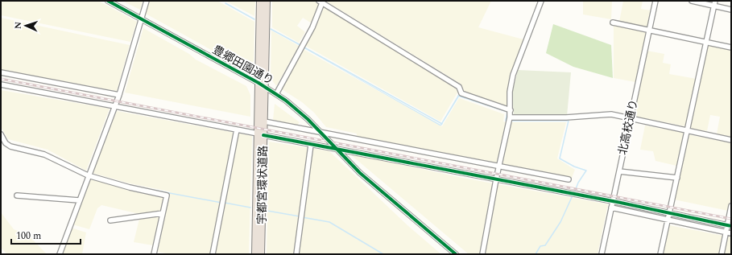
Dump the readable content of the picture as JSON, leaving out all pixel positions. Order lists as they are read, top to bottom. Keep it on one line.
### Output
{"streets":{"highway":["宇都宮環状道路"],"street":["豊郷田園通り","北高校通り"]},"crossings":[["豊郷田園通り","宇都宮環状道路"]],"scale_bar":"100 m","north":"left"}
